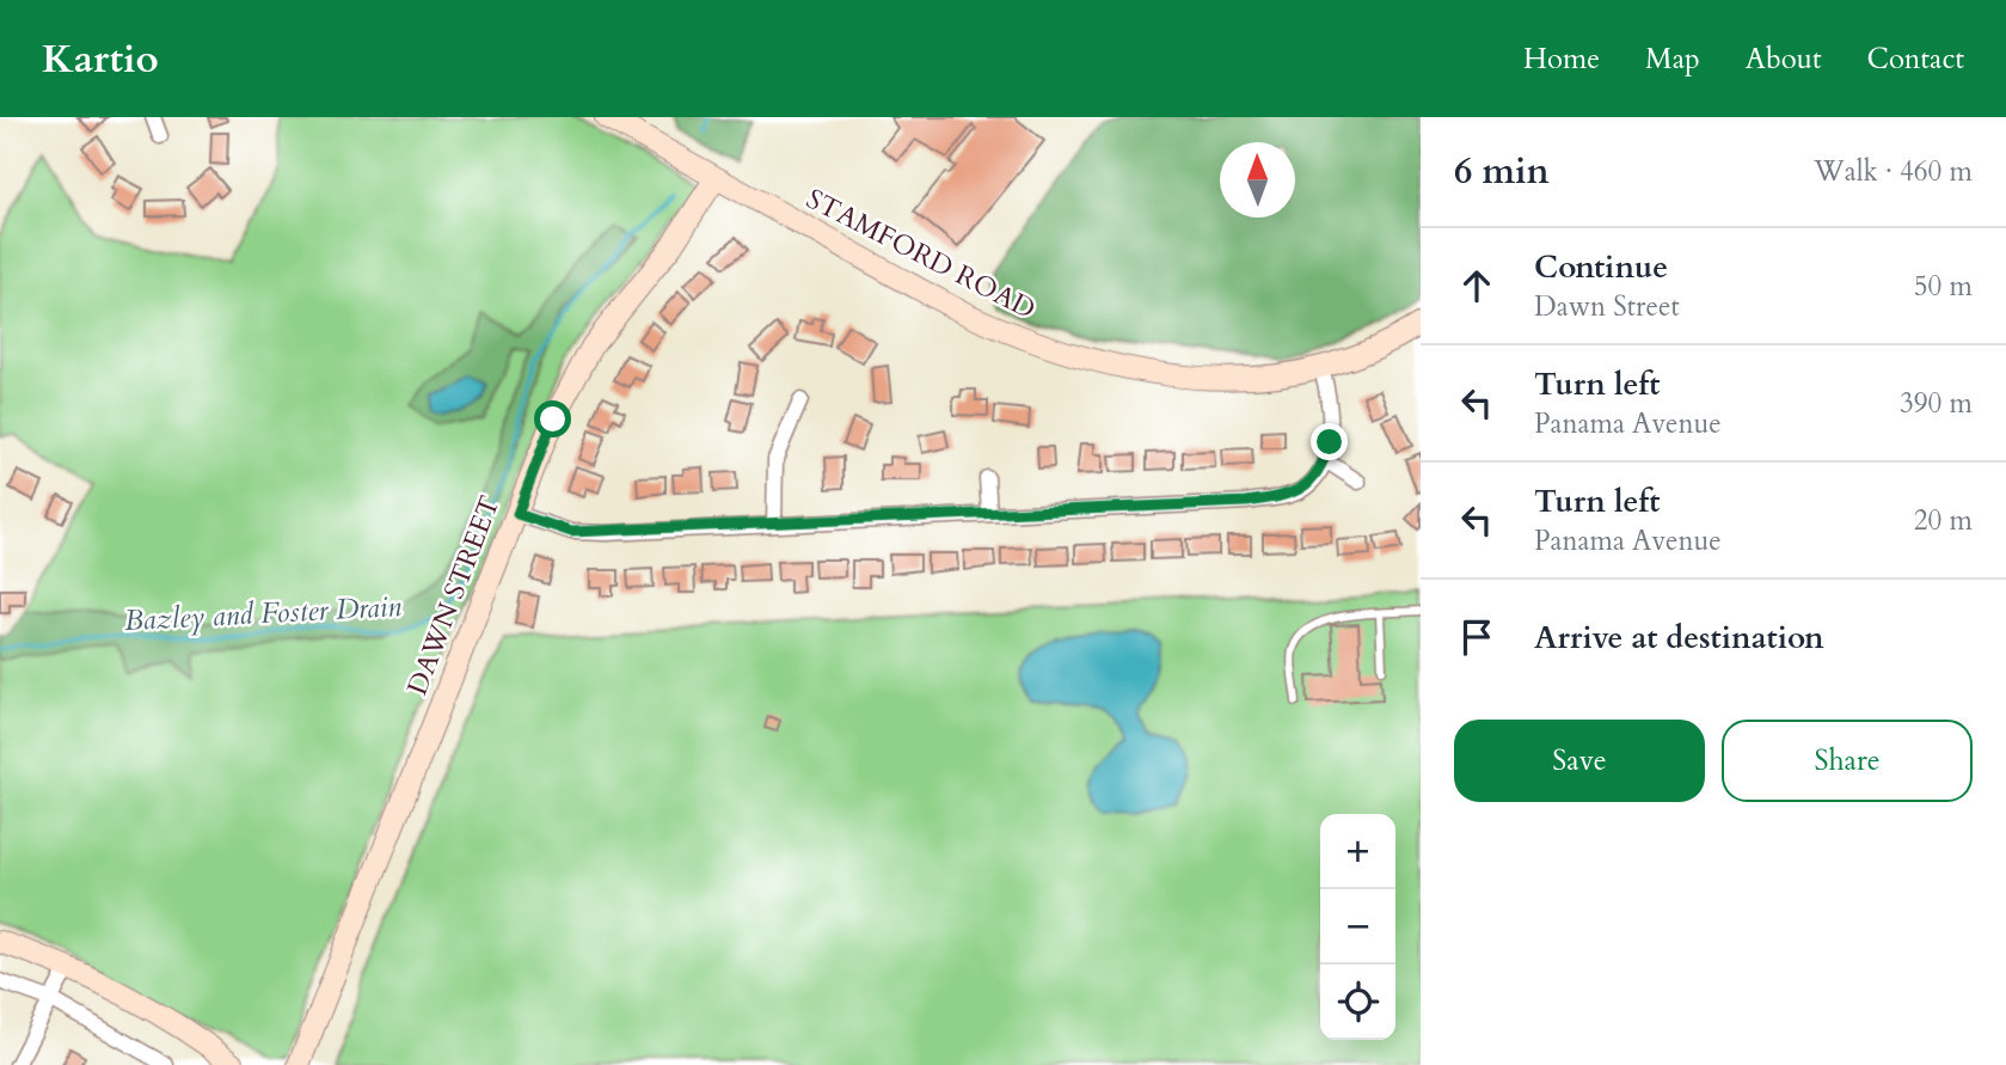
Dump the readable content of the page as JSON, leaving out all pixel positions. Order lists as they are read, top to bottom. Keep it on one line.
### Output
{"streets":{"street":["STAMFORD ROAD","DAWN STREET"]},"crossings":[["STAMFORD ROAD","DAWN STREET"]],"water":["Bazley and Foster Drain"],"north":"top","page":{"header":"Kartio","nav":["Home","Map","About","Contact"],"heading":["6 min","Walk · 460 m"],"list":[["Continue","Dawn Street","50 m"],["Turn left","Panama Avenue","390 m"],["Turn left","Panama Avenue","20 m"],"Arrive at destination"],"buttons":["Save","Share"],"map_buttons":["+","−"]}}
